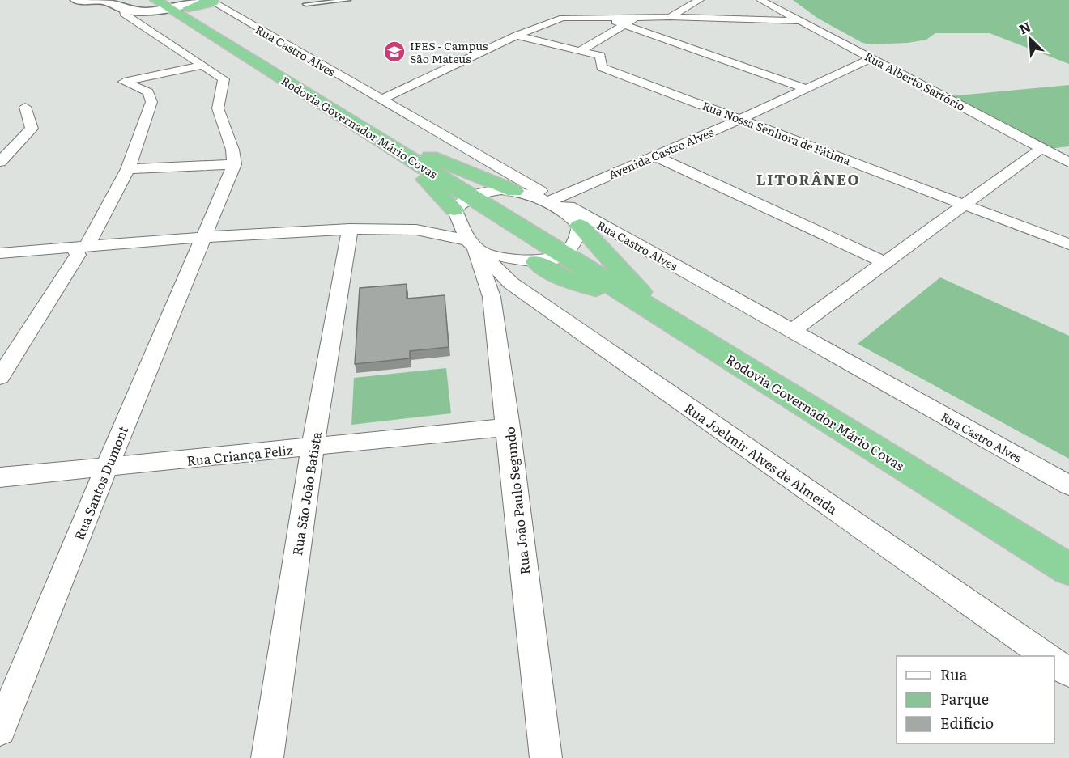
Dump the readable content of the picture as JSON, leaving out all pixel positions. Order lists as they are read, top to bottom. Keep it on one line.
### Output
{"streets":{"highway":["Rodovia Governador Mário Covas"],"street":["Rua Castro Alves","Rua Alberto Sartório","Rua Nossa Senhora de Fátima","Avenida Castro Alves","Rua Criança Feliz","Rua Joelmir Alves de Almeida","Rua Santos Dumont","Rua São João Batista","Rua João Paulo Segundo"]},"crossings":[["Rua Castro Alves","Avenida Castro Alves"],["Rua Alberto Sartório","Avenida Castro Alves"],["Rua Nossa Senhora de Fátima","Avenida Castro Alves"],["Rua Criança Feliz","Rua Santos Dumont"],["Rua Criança Feliz","Rua São João Batista"],["Rua Criança Feliz","Rua João Paulo Segundo"],["Rua Joelmir Alves de Almeida","Rua João Paulo Segundo"]],"districts":["LITORÂNEO"],"places":{"school or university":["IFES - Campus São Mateus"]},"legend":["Rua","Parque","Edifício"],"north":"top left"}
